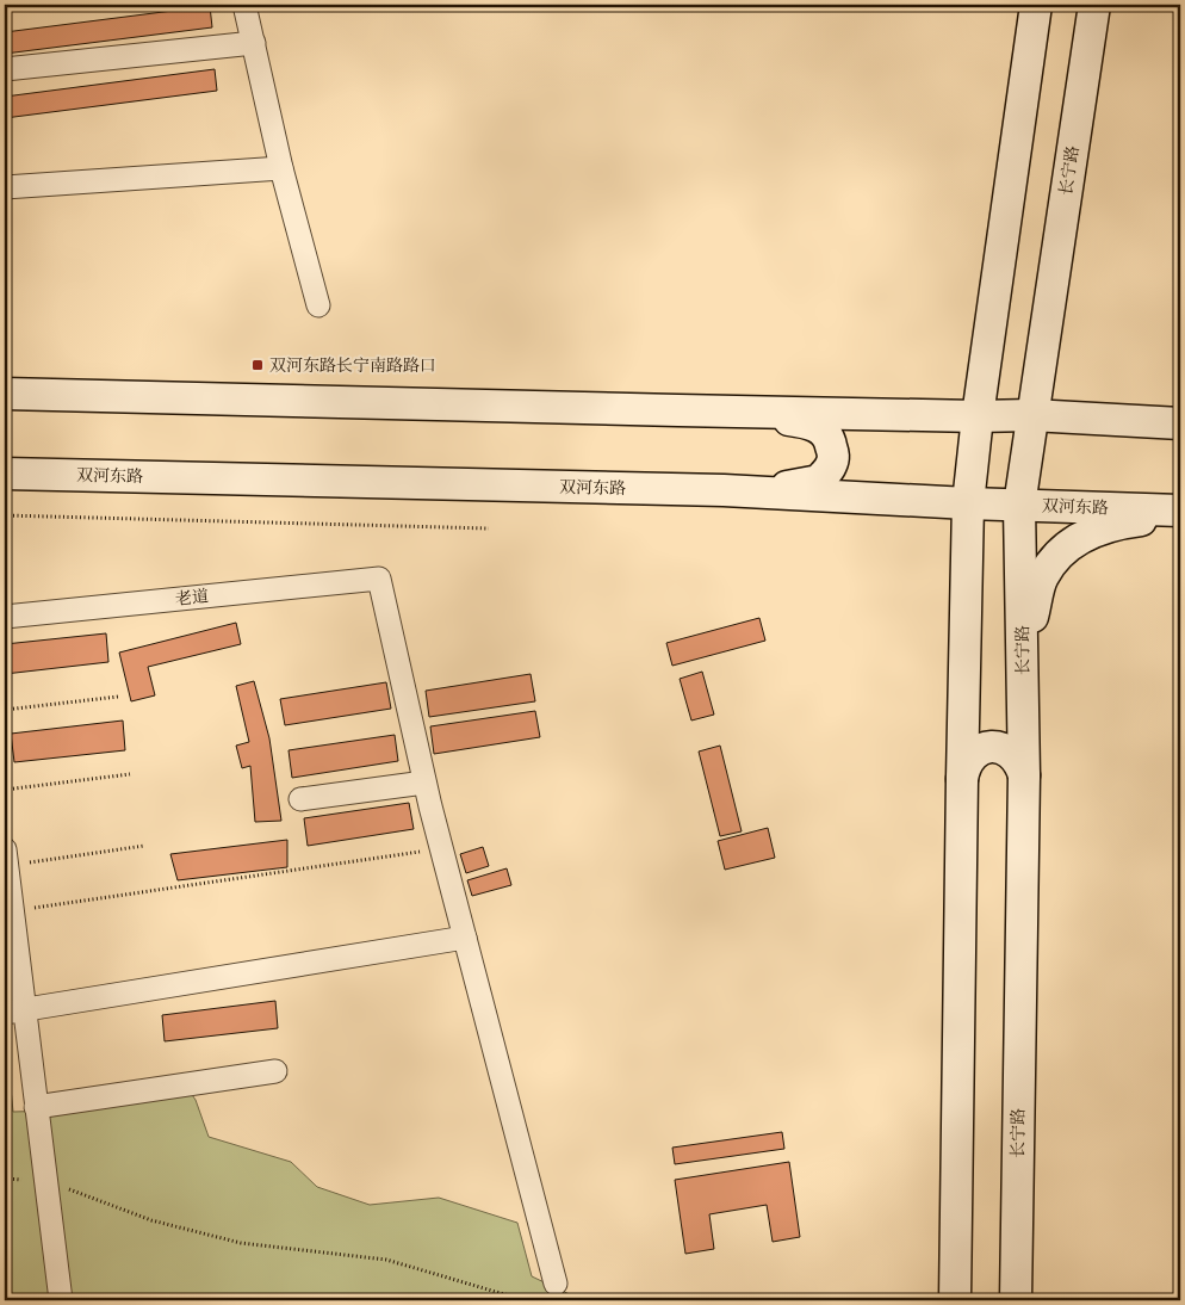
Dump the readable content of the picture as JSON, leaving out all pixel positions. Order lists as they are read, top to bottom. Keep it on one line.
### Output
{"streets":{"street":["长宁路","双河东路","老道"]},"crossings":[["长宁路","双河东路"]],"places":{"transit":["双河东路长宁南路路口"]}}
